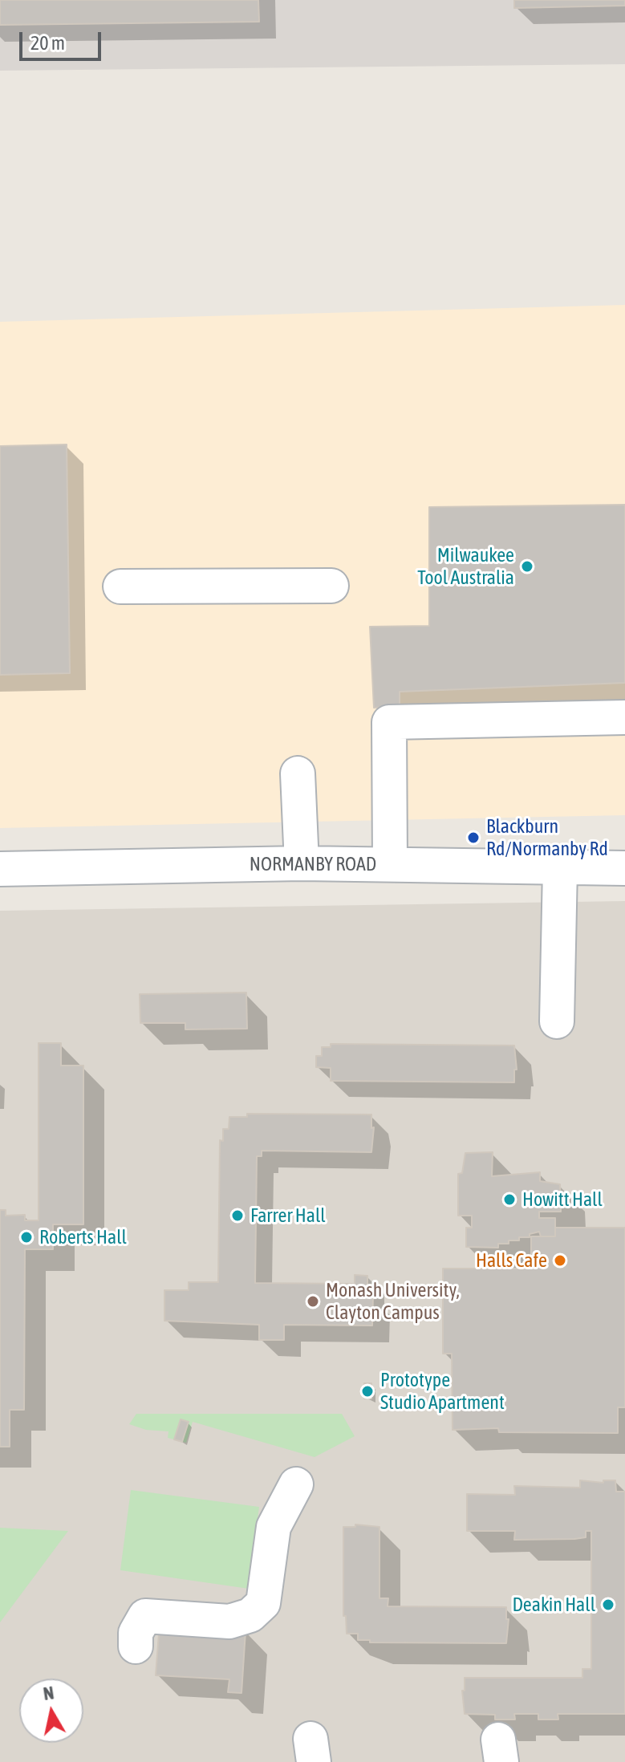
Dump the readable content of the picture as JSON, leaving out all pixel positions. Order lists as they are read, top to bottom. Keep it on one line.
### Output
{"streets":{"street":["NORMANBY ROAD"]},"places":["Milwaukee Tool Australia","Blackburn Rd/Normanby Rd","Howitt Hall","Farrer Hall","Roberts Hall","Halls Cafe","Monash University, Clayton Campus","Prototype Studio Apartment","Deakin Hall"],"scale_bar":"20 m","north":"top"}
